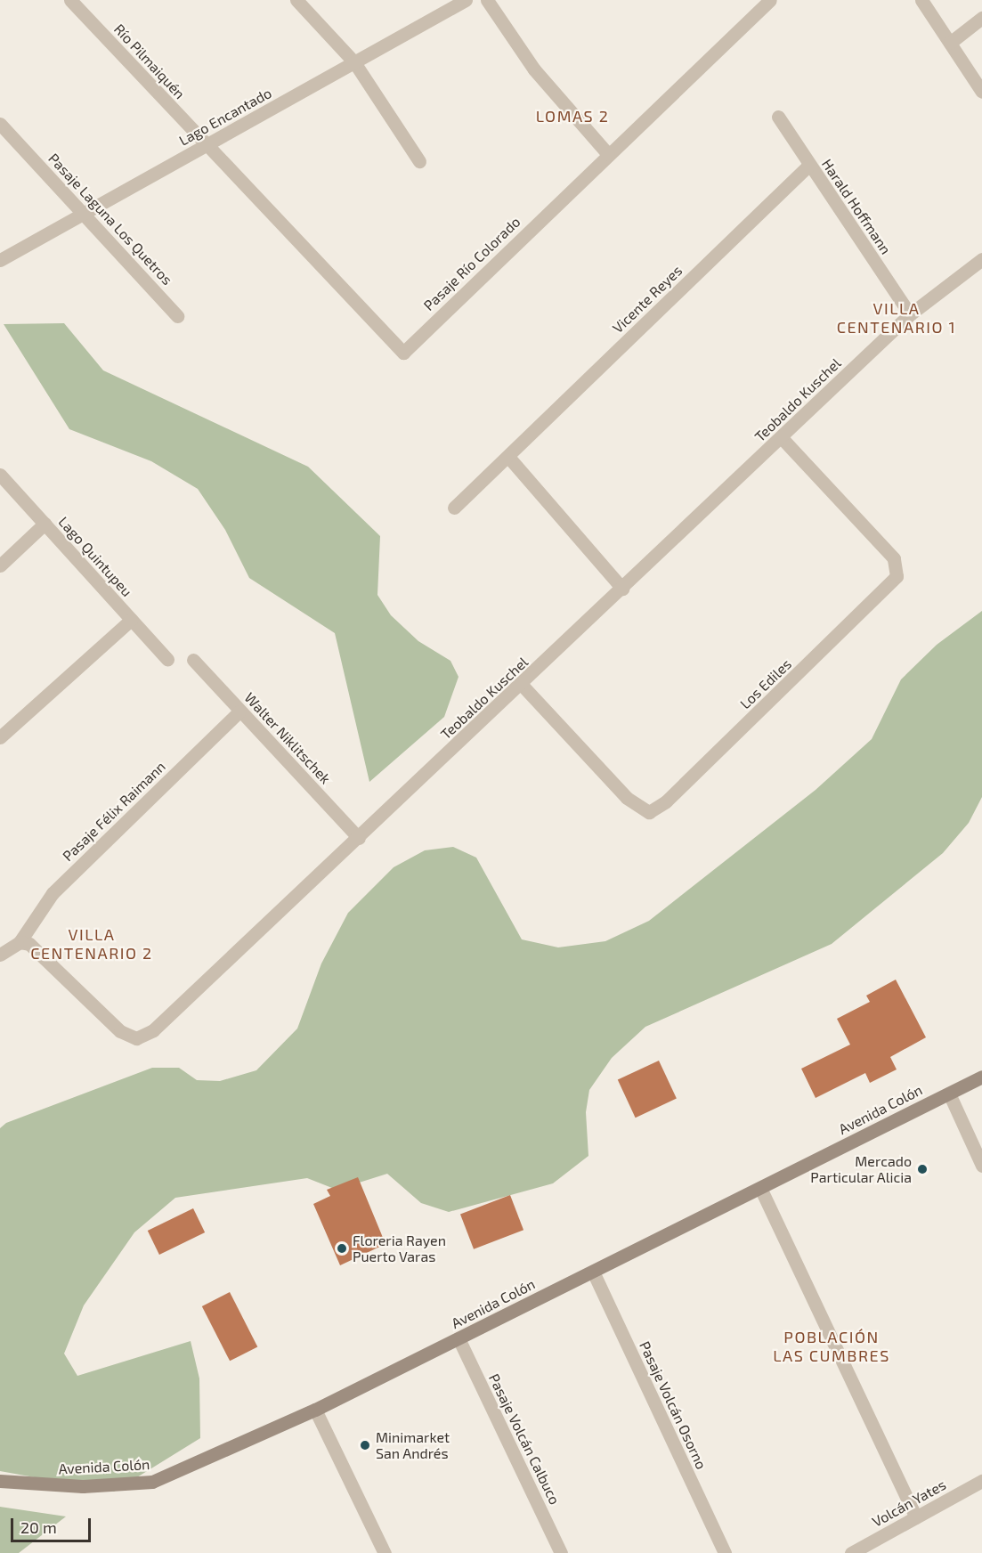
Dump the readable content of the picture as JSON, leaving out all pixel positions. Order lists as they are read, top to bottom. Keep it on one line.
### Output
{"streets":{"main road":["Avenida Colón"],"street":["Río Pilmaiquén","Lago Encantado","Harald Hoffmann","Pasaje Laguna Los Quetros","Pasaje Río Colorado","Vicente Reyes","Teobaldo Kuschel","Lago Quintupeu","Los Ediles","Walter Niklitschek","Pasaje Félix Raimann","Pasaje Volcán Osorno","Pasaje Volcán Calbuco","Volcán Yates"]},"crossings":[["Río Pilmaiquén","Lago Encantado"],["Río Pilmaiquén","Pasaje Río Colorado"],["Lago Encantado","Pasaje Laguna Los Quetros"],["Lago Encantado","Pasaje Río Colorado"],["Harald Hoffmann","Vicente Reyes"],["Harald Hoffmann","Teobaldo Kuschel"],["Teobaldo Kuschel","Los Ediles"],["Teobaldo Kuschel","Walter Niklitschek"],["Teobaldo Kuschel","Pasaje Félix Raimann"],["Walter Niklitschek","Pasaje Félix Raimann"],["Avenida Colón","Pasaje Volcán Osorno"],["Avenida Colón","Pasaje Volcán Calbuco"]],"districts":["LOMAS 2","VILLA CENTENARIO 1","VILLA CENTENARIO 2","POBLACIÓN LAS CUMBRES"],"places":["Mercado Particular Alicia","Floreria Rayen Puerto Varas","Minimarket San Andrés"],"scale_bar":"20 m"}
